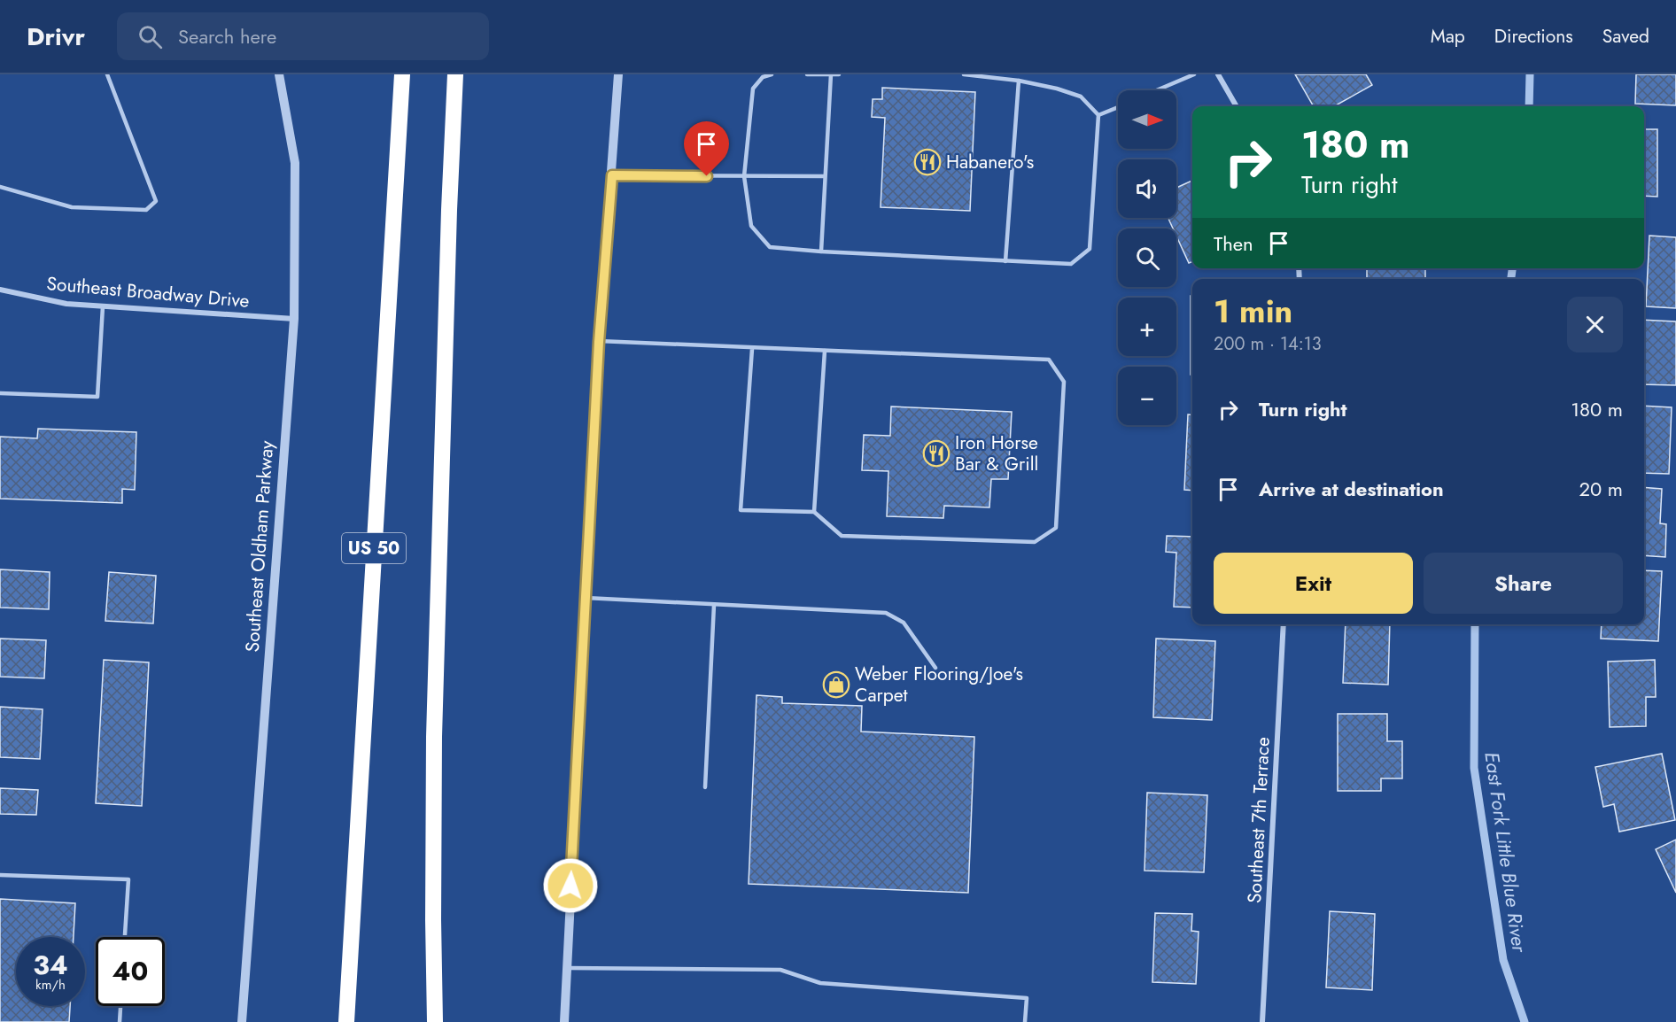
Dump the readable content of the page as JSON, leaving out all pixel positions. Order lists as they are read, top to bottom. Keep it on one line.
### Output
{"streets":{"highway":["US 50"],"street":["Southeast Broadway Drive","Southeast Oldham Parkway","Southeast 7th Terrace"]},"crossings":[["Southeast Broadway Drive","Southeast Oldham Parkway"]],"water":["East Fork Little Blue River"],"places":{"restaurant":["Habanero's","Iron Horse Bar & Grill"],"shop":["Weber Flooring/Joe's Carpet"]},"north":"right","page":{"header":"Drivr","search":"Search here","nav":["Map","Directions","Saved"],"map_buttons":["+","−"],"turn":["180 m","Turn right"],"then":"Then","heading":["1 min","200 m · 14:13"],"list":[{"name":"Turn right","value":"180 m"},{"name":"Arrive at destination","value":"20 m"}],"buttons":["Exit","Share"],"speed":"34 km/h","limit":"40"}}
